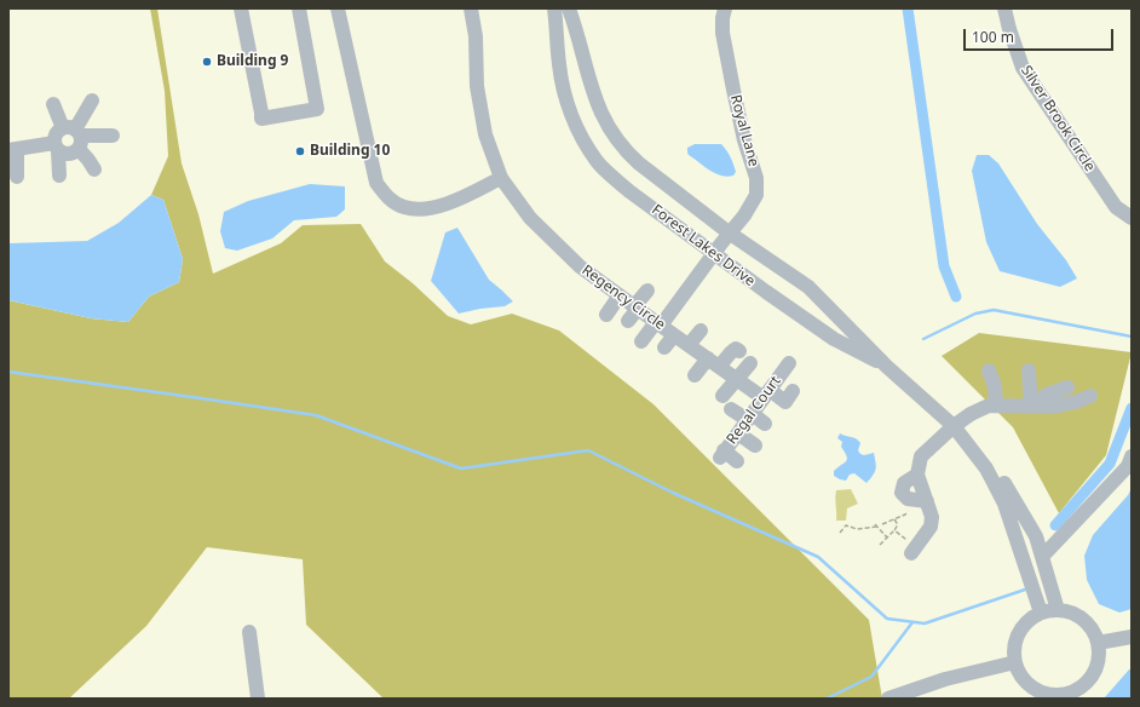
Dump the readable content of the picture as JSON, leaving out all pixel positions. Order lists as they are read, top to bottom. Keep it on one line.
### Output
{"streets":{"street":["Silver Brook Circle","Royal Lane","Forest Lakes Drive","Regency Circle","Regal Court"]},"crossings":[["Royal Lane","Forest Lakes Drive"],["Royal Lane","Regency Circle"],["Regency Circle","Regal Court"]],"places":["Building 9","Building 10"],"scale_bar":"100 m"}
